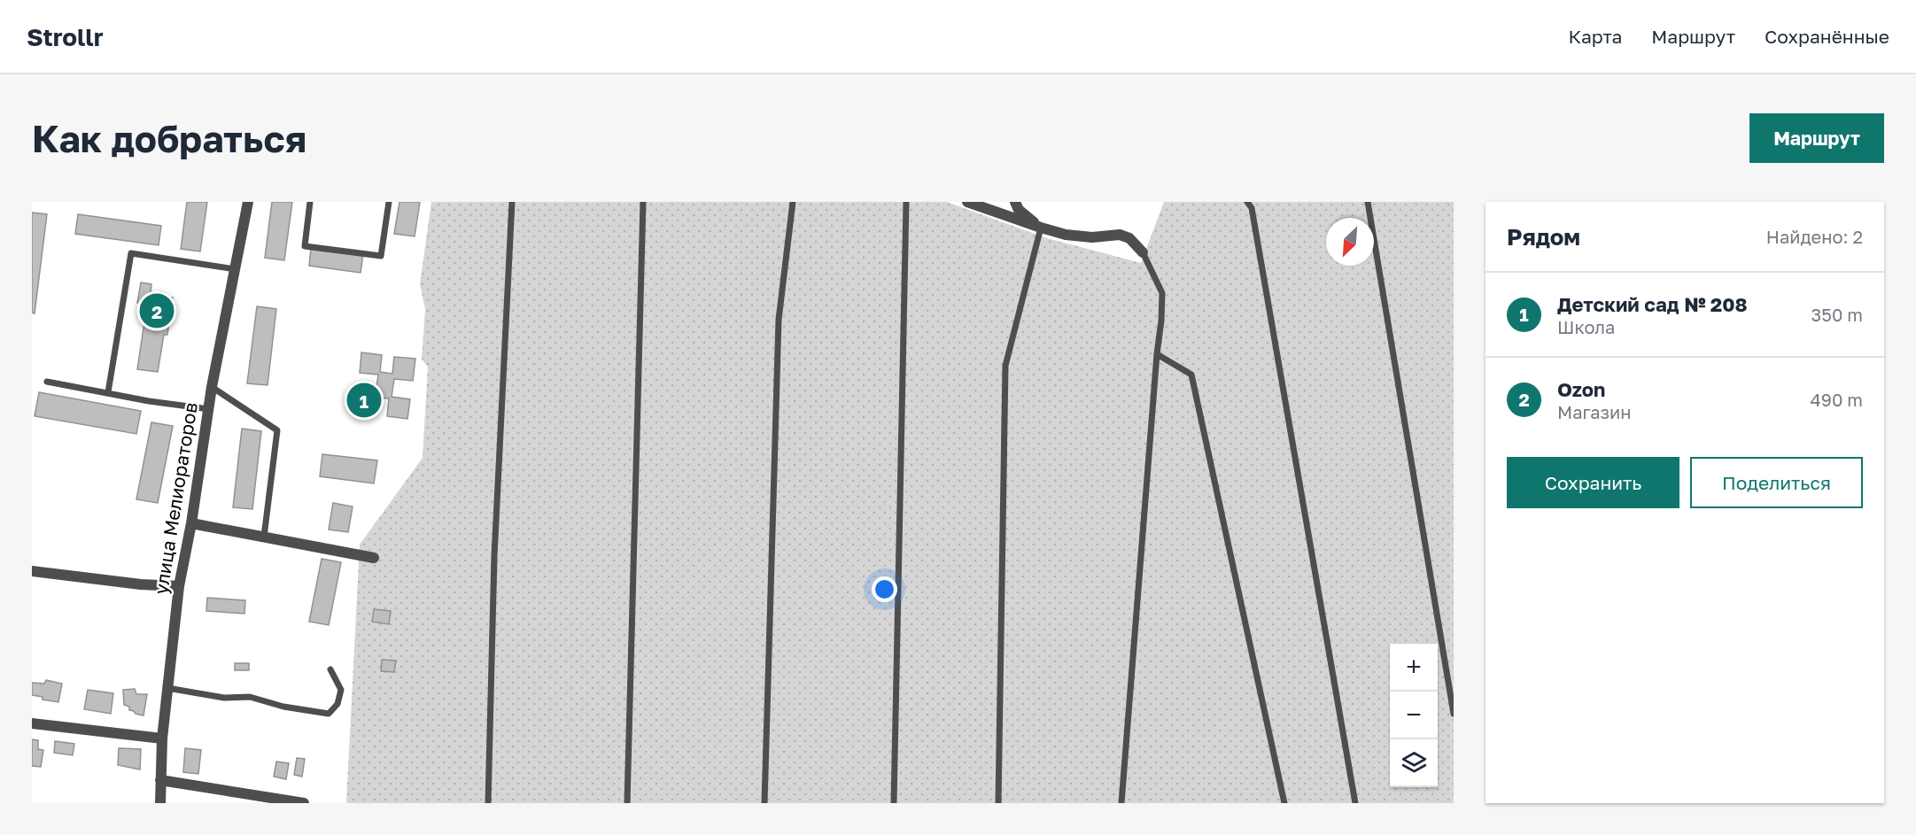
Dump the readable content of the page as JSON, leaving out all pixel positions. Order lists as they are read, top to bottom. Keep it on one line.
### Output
{"streets":{"street":["улица Мелиораторов"]},"north":"bottom left","page":{"header":"Strollr","nav":["Карта","Маршрут","Сохранённые"],"buttons":["Маршрут",["Сохранить","Поделиться"]],"title":"Как добраться","heading":["Рядом","Найдено: 2"],"list":[{"mark":"1","name":"Детский сад № 208","note":"Школа","value":"350 m"},{"mark":"2","name":"Ozon","note":"Магазин","value":"490 m"}],"pins":["2","1"],"map_buttons":["+","−"]}}
